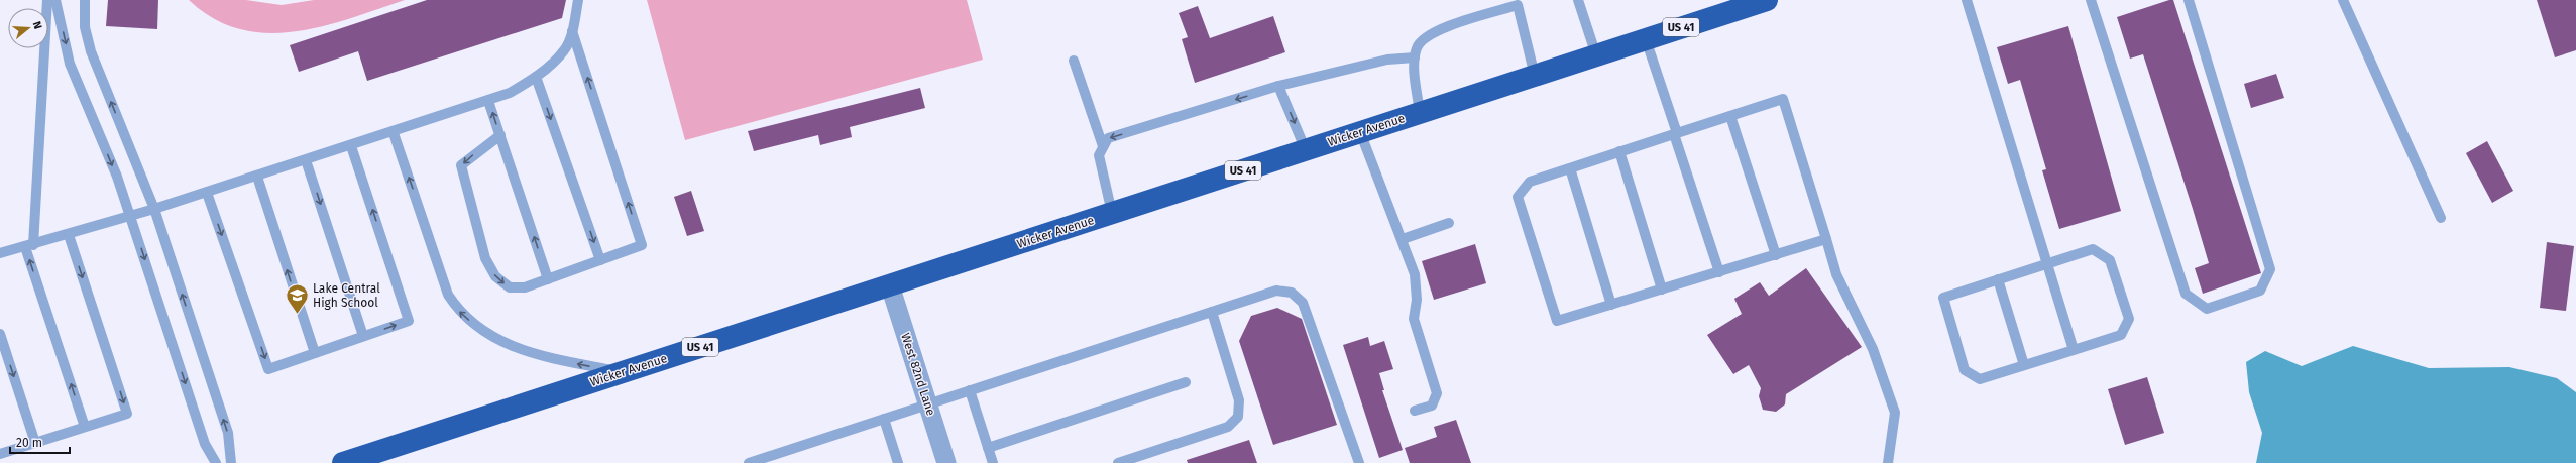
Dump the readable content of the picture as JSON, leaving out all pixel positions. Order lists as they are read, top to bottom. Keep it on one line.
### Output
{"streets":{"highway":["US 41","Wicker Avenue"],"street":["West 82nd Lane"]},"crossings":[["Wicker Avenue","West 82nd Lane"]],"places":{"school or university":["Lake Central High School"]},"scale_bar":"20 m","north":"right"}
